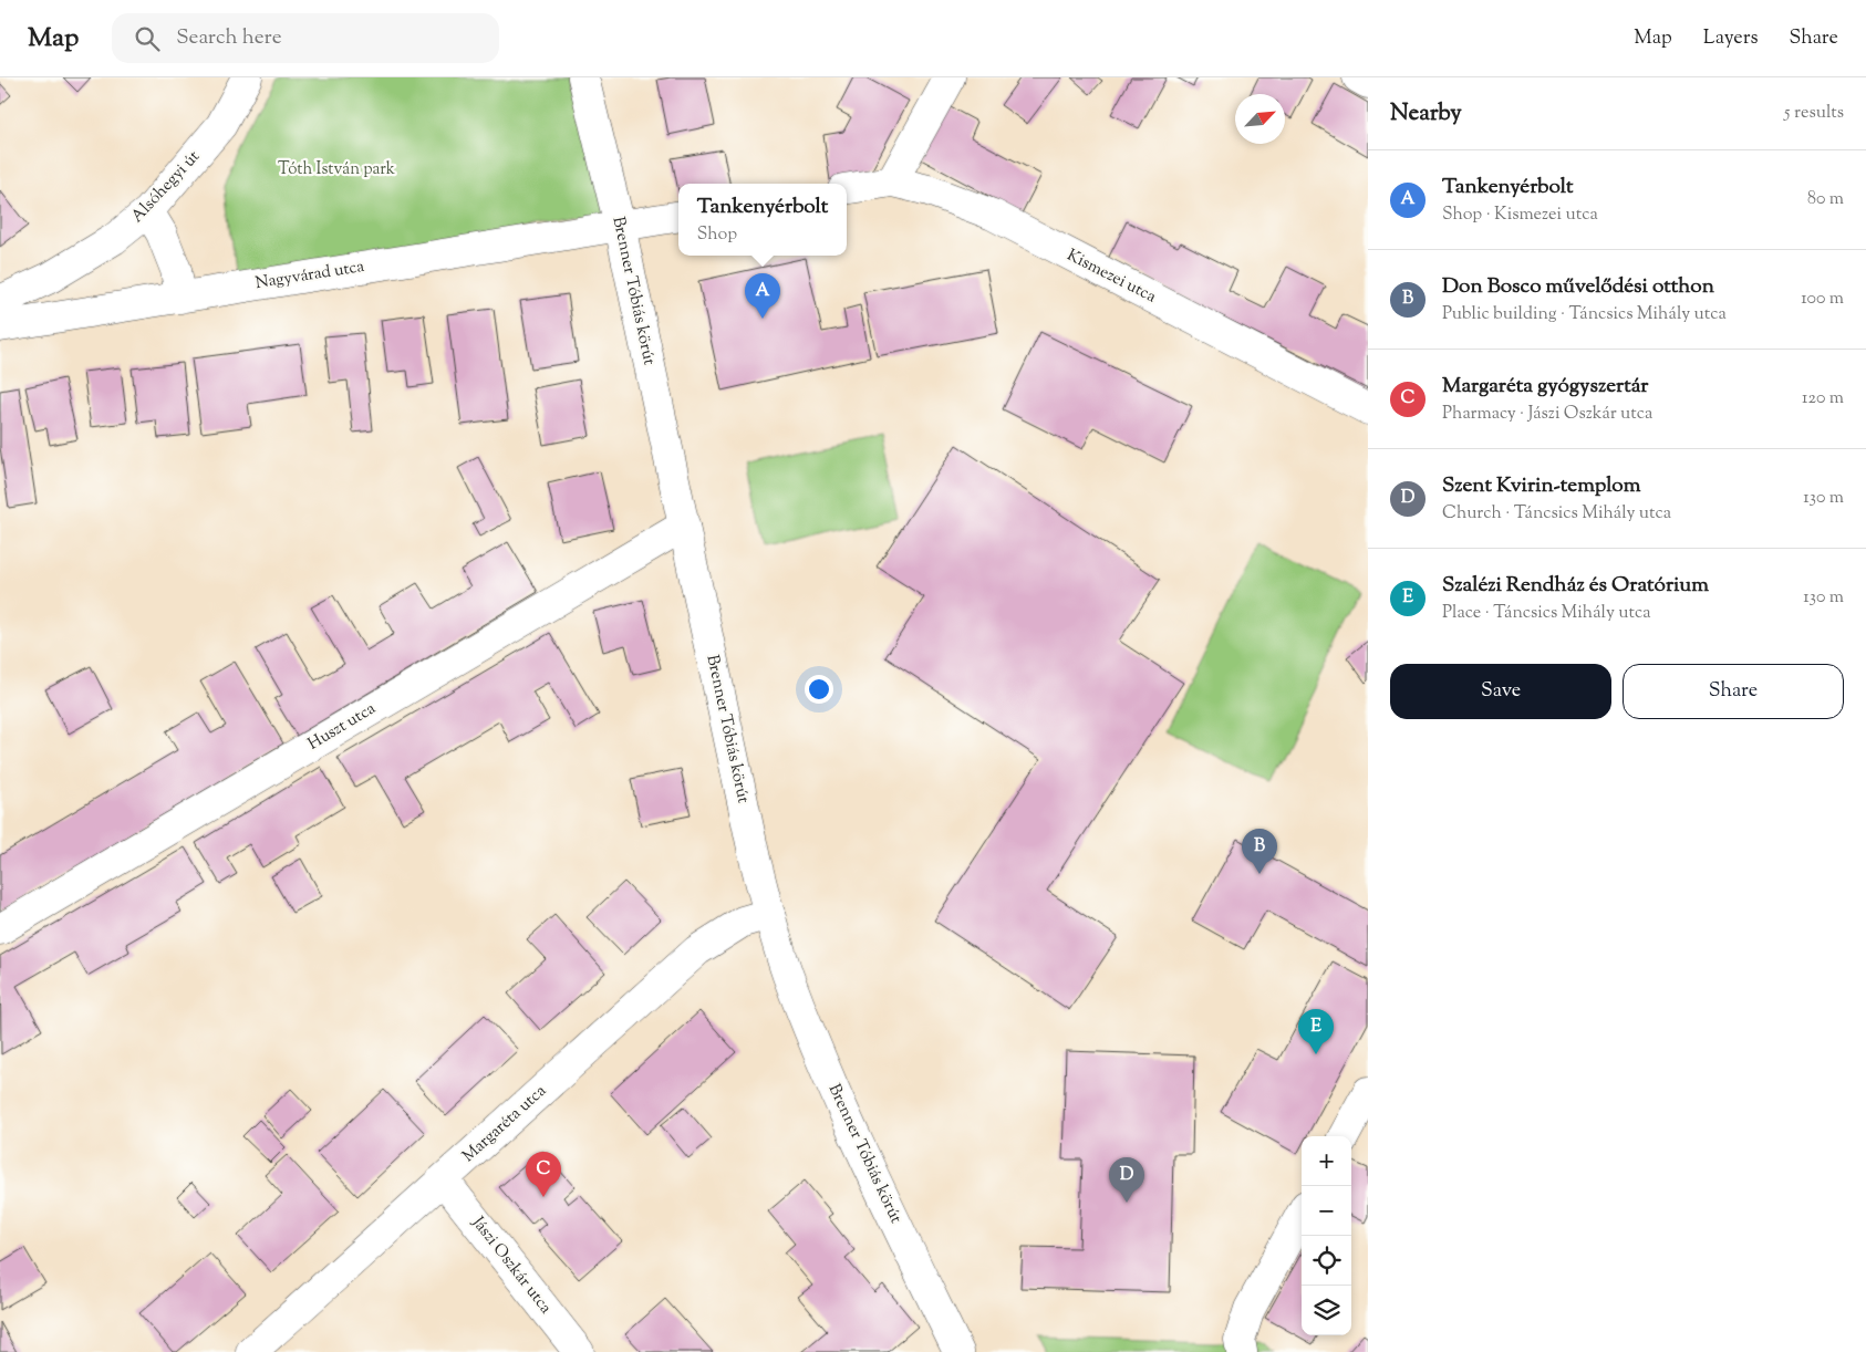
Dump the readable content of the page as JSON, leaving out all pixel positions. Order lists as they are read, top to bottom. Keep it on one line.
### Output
{"streets":{"street":["Alsóhegyi út","Nagyvárad utca","Kismezei utca","Brenner Tóbiás körút","Huszt utca","Margaréta utca","Jászi Oszkár utca"]},"crossings":[["Nagyvárad utca","Brenner Tóbiás körút"],["Brenner Tóbiás körút","Huszt utca"],["Brenner Tóbiás körút","Margaréta utca"],["Margaréta utca","Jászi Oszkár utca"]],"parks":["Tóth István park"],"north":"top right","page":{"header":"Map","search":"Search here","nav":["Map","Layers","Share"],"heading":["Nearby","5 results"],"list":[{"mark":"A","name":"Tankenyérbolt","note":"Shop · Kismezei utca","value":"80 m"},{"mark":"B","name":"Don Bosco művelődési otthon","note":"Public building · Táncsics Mihály utca","value":"100 m"},{"mark":"C","name":"Margaréta gyógyszertár","note":"Pharmacy · Jászi Oszkár utca","value":"120 m"},{"mark":"D","name":"Szent Kvirin-templom","note":"Church · Táncsics Mihály utca","value":"130 m"},{"mark":"E","name":"Szalézi Rendház és Oratórium","note":"Place · Táncsics Mihály utca","value":"130 m"}],"popup":["Tankenyérbolt","Shop"],"pins":["A","B","E","C","D"],"buttons":["Save","Share"],"map_buttons":["+","−"]}}
